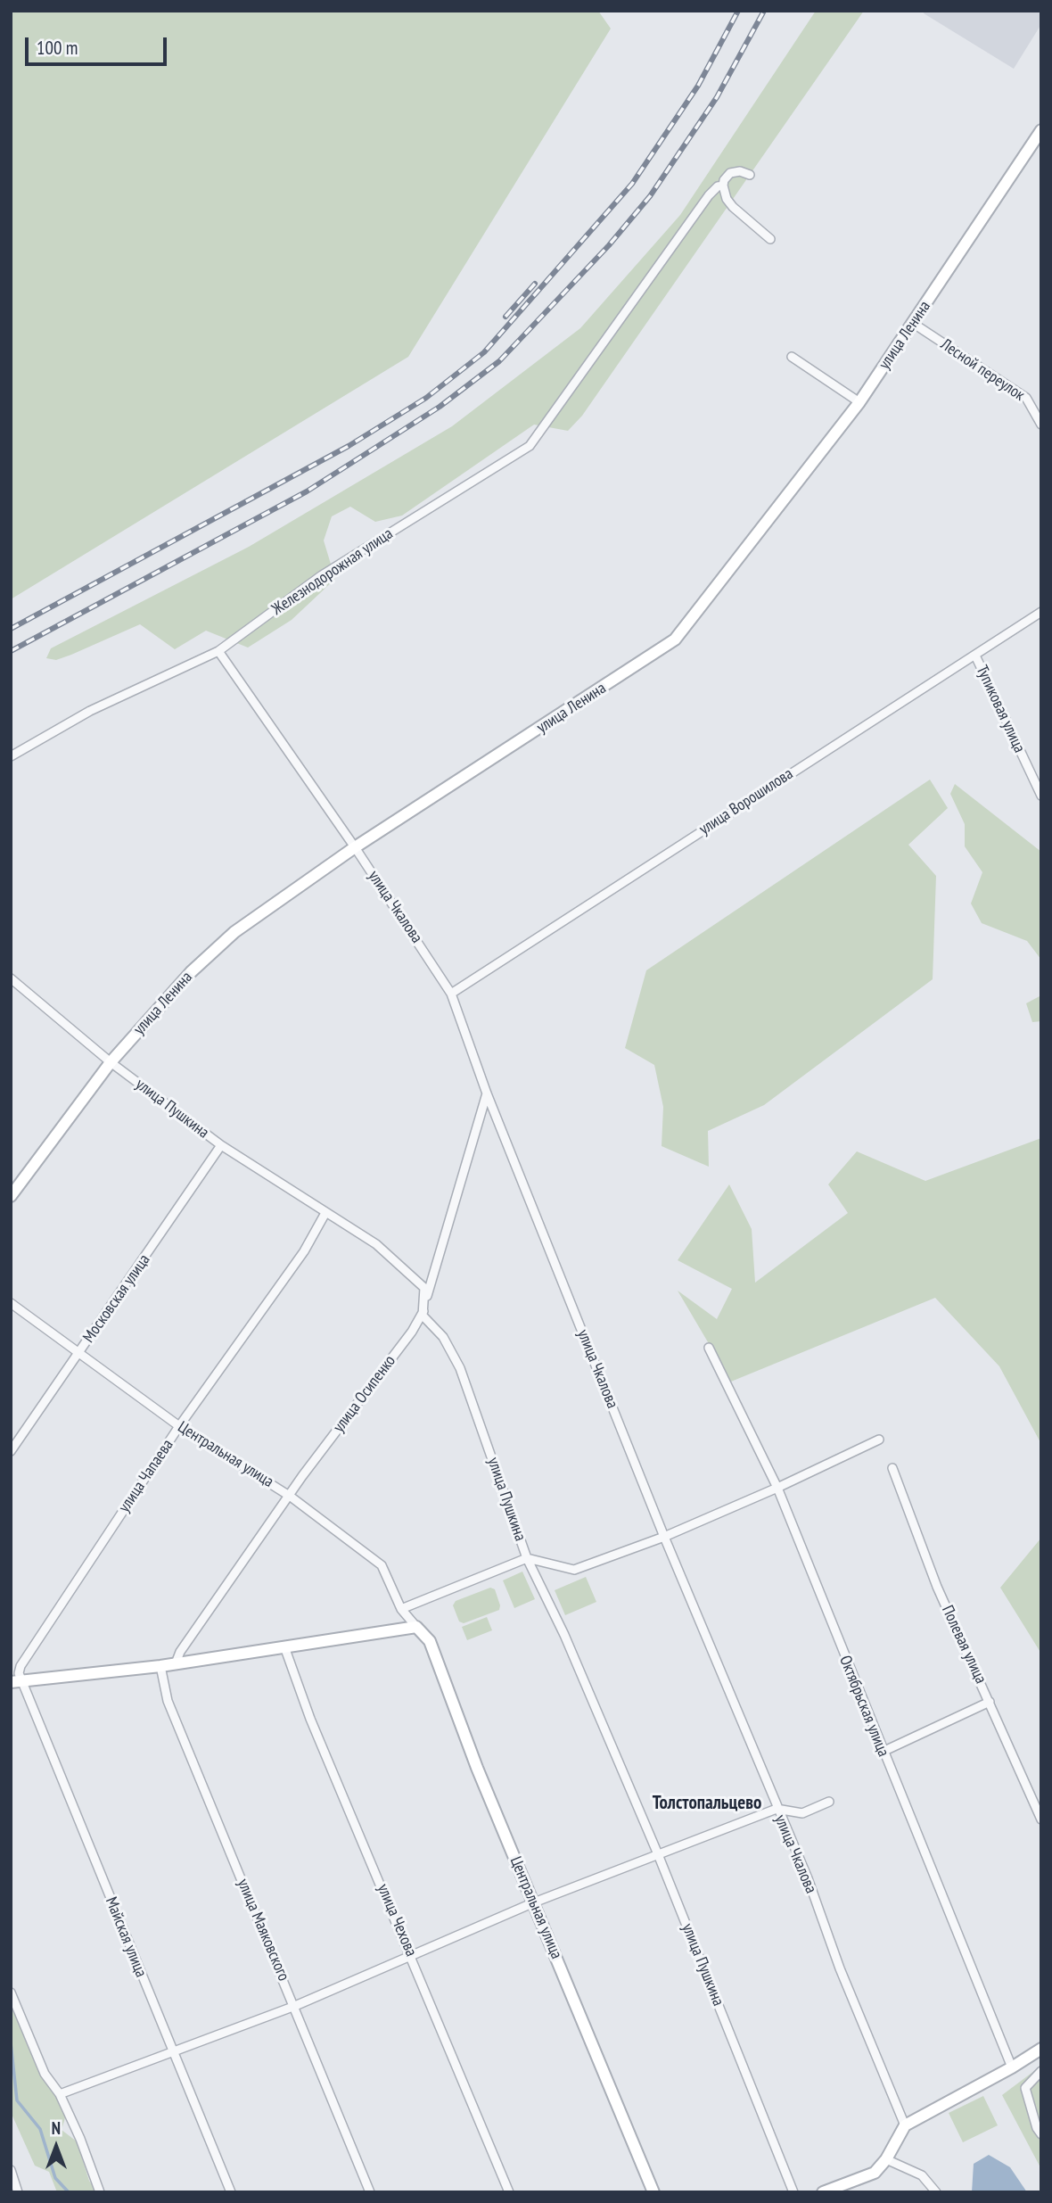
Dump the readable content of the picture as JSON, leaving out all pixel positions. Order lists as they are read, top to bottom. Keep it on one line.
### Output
{"streets":{"street":["улица Ленина","Лесной переулок","Железнодорожная улица","Тупиковая улица","улица Ворошилова","улица Чкалова","улица Пушкина","Московская улица","улица Осипенко","Центральная улица","улица Чапаева","Полевая улица","Октябрьская улица","улица Чехова","улица Маяковского","Майская улица"]},"crossings":[["улица Ленина","Лесной переулок"],["улица Ленина","улица Чкалова"],["улица Ленина","улица Пушкина"],["Железнодорожная улица","улица Чкалова"],["Тупиковая улица","улица Ворошилова"],["улица Ворошилова","улица Чкалова"],["улица Чкалова","улица Осипенко"],["улица Пушкина","Московская улица"],["улица Пушкина","улица Осипенко"],["улица Пушкина","улица Чапаева"],["Московская улица","Центральная улица"],["улица Осипенко","Центральная улица"],["Центральная улица","улица Чапаева"],["улица Чапаева","Майская улица"]],"districts":["Толстопальцево"],"scale_bar":"100 m","north":"top"}
